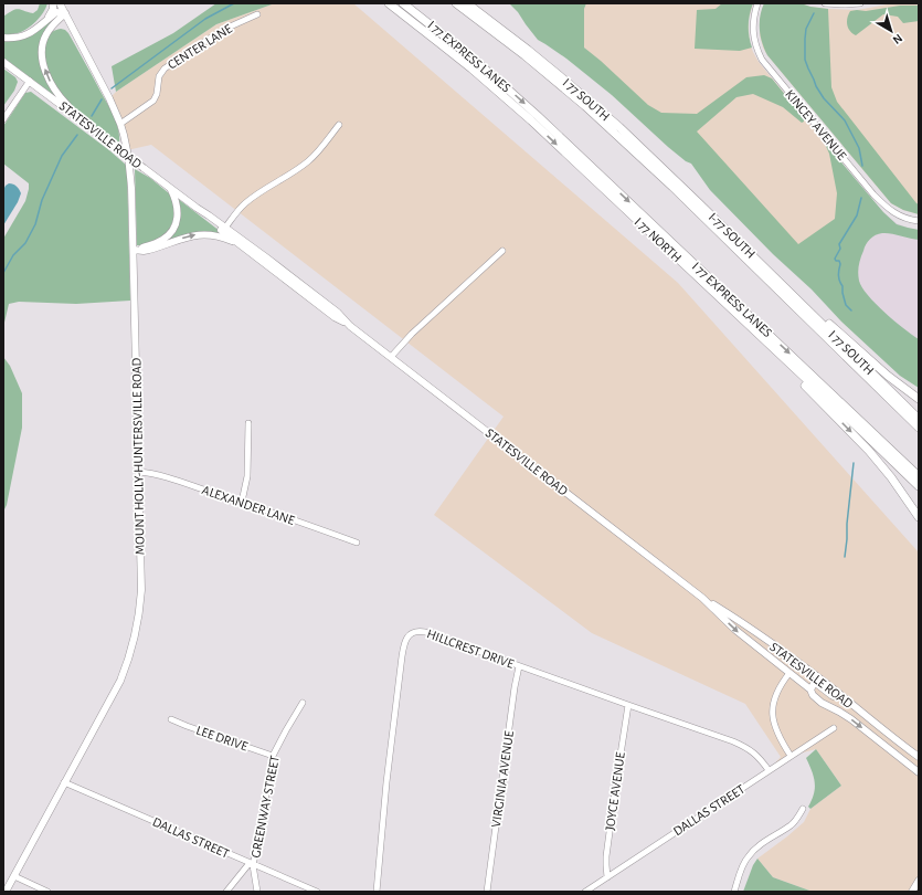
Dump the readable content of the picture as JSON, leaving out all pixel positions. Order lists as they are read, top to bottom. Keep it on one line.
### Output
{"streets":{"highway":["I 77 EXPRESS LANES","I 77 SOUTH","I-77 SOUTH","I 77 NORTH"],"main road":["STATESVILLE ROAD","MOUNT HOLLY-HUNTERSVILLE ROAD"],"street":["CENTER LANE","KINCEY AVENUE","ALEXANDER LANE","HILLCREST DRIVE","LEE DRIVE","VIRGINIA AVENUE","JOYCE AVENUE","GREENWAY STREET","DALLAS STREET"]},"crossings":[["CENTER LANE","MOUNT HOLLY-HUNTERSVILLE ROAD"],["I 77 SOUTH","I-77 SOUTH"],["MOUNT HOLLY-HUNTERSVILLE ROAD","ALEXANDER LANE"],["MOUNT HOLLY-HUNTERSVILLE ROAD","DALLAS STREET"],["HILLCREST DRIVE","VIRGINIA AVENUE"],["HILLCREST DRIVE","JOYCE AVENUE"],["HILLCREST DRIVE","DALLAS STREET"],["LEE DRIVE","GREENWAY STREET"],["JOYCE AVENUE","DALLAS STREET"],["GREENWAY STREET","DALLAS STREET"]],"north":"bottom right"}
